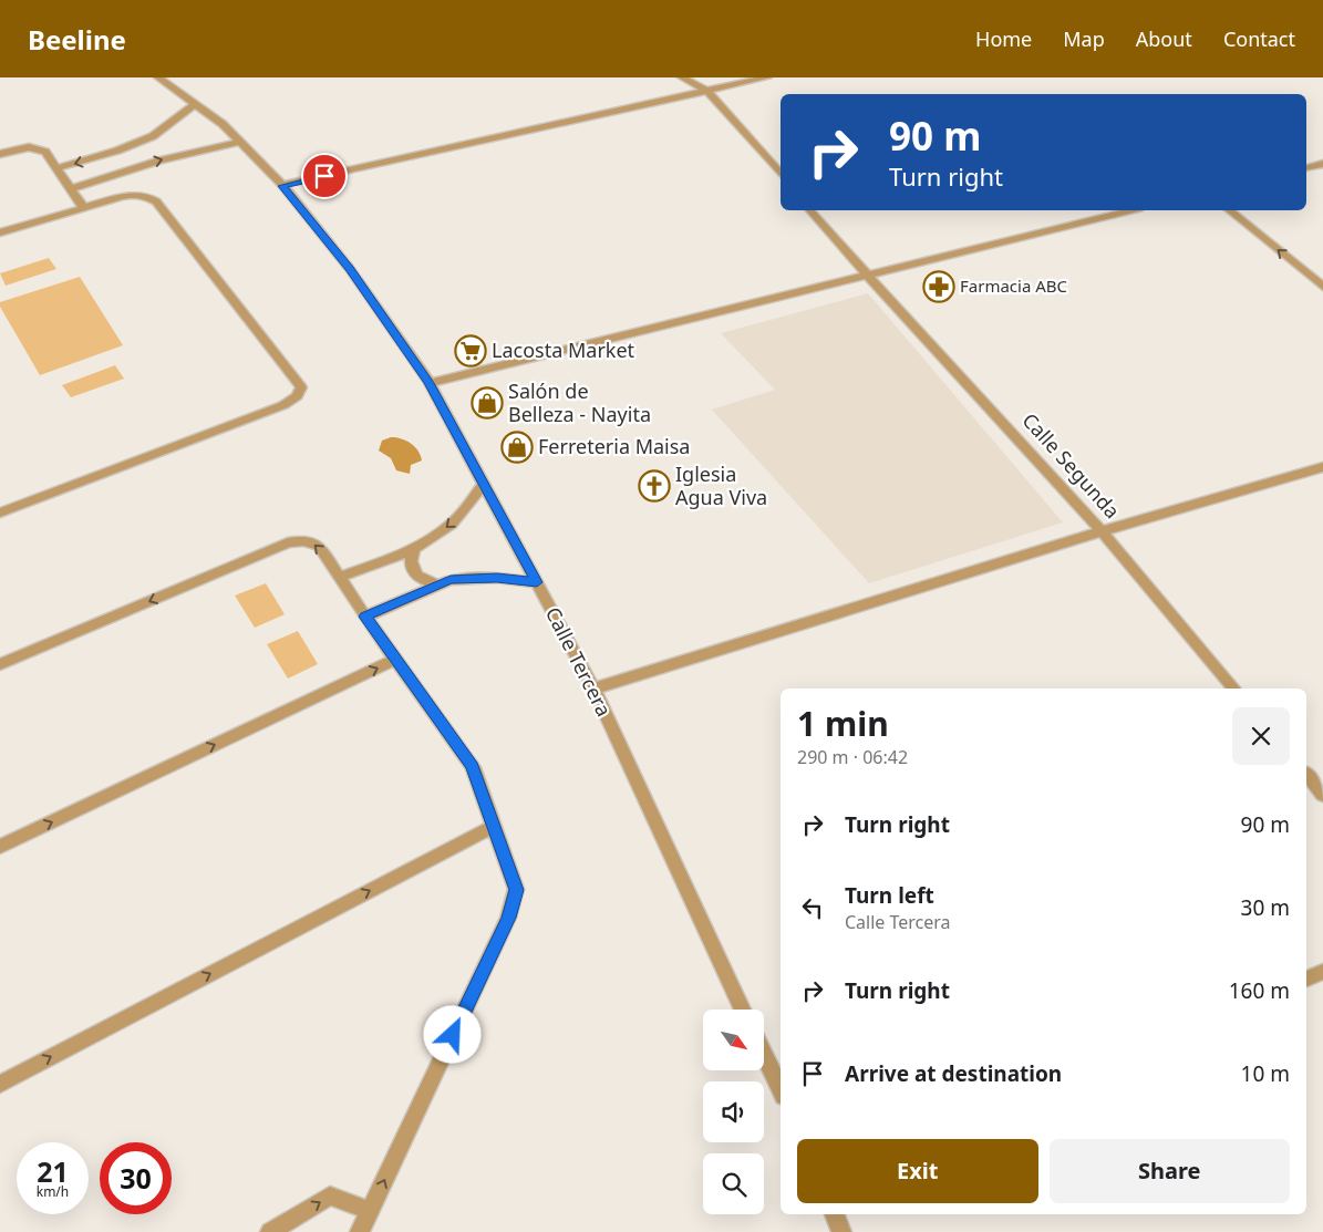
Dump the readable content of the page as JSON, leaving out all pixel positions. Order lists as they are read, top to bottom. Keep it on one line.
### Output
{"streets":{"street":["Calle Segunda","Calle Tercera"]},"places":{"pharmacy":["Farmacia ABC"],"supermarket":["Lacosta Market"],"shop":["Salón de Belleza - Nayita","Ferreteria Maisa"],"church":["Iglesia Agua Viva"]},"north":"bottom right","page":{"header":"Beeline","nav":["Home","Map","About","Contact"],"turn":["90 m","Turn right"],"heading":["1 min","290 m · 06:42"],"list":[{"name":"Turn right","value":"90 m"},{"name":"Turn left","note":"Calle Tercera","value":"30 m"},{"name":"Turn right","value":"160 m"},{"name":"Arrive at destination","value":"10 m"}],"buttons":["Exit","Share"],"speed":"21 km/h","limit":"30"}}
